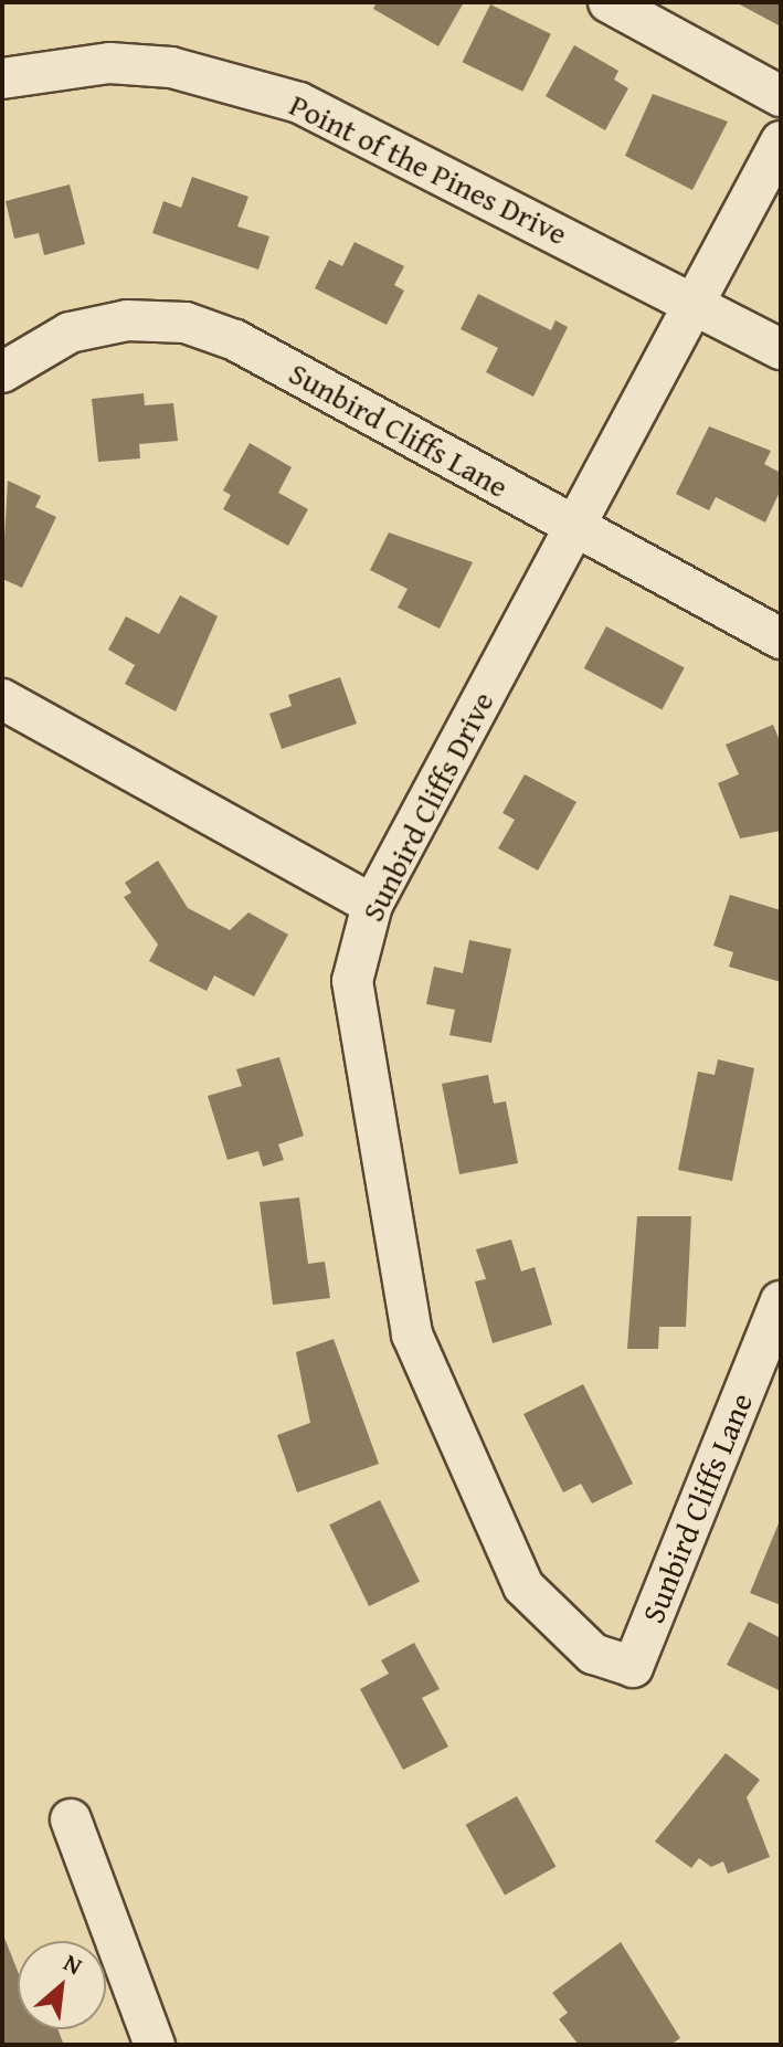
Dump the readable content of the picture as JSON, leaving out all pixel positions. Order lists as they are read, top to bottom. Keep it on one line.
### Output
{"streets":{"street":["Point of the Pines Drive","Sunbird Cliffs Lane","Sunbird Cliffs Drive"]},"crossings":[["Point of the Pines Drive","Sunbird Cliffs Drive"],["Sunbird Cliffs Lane","Sunbird Cliffs Drive"]],"north":"top right"}
